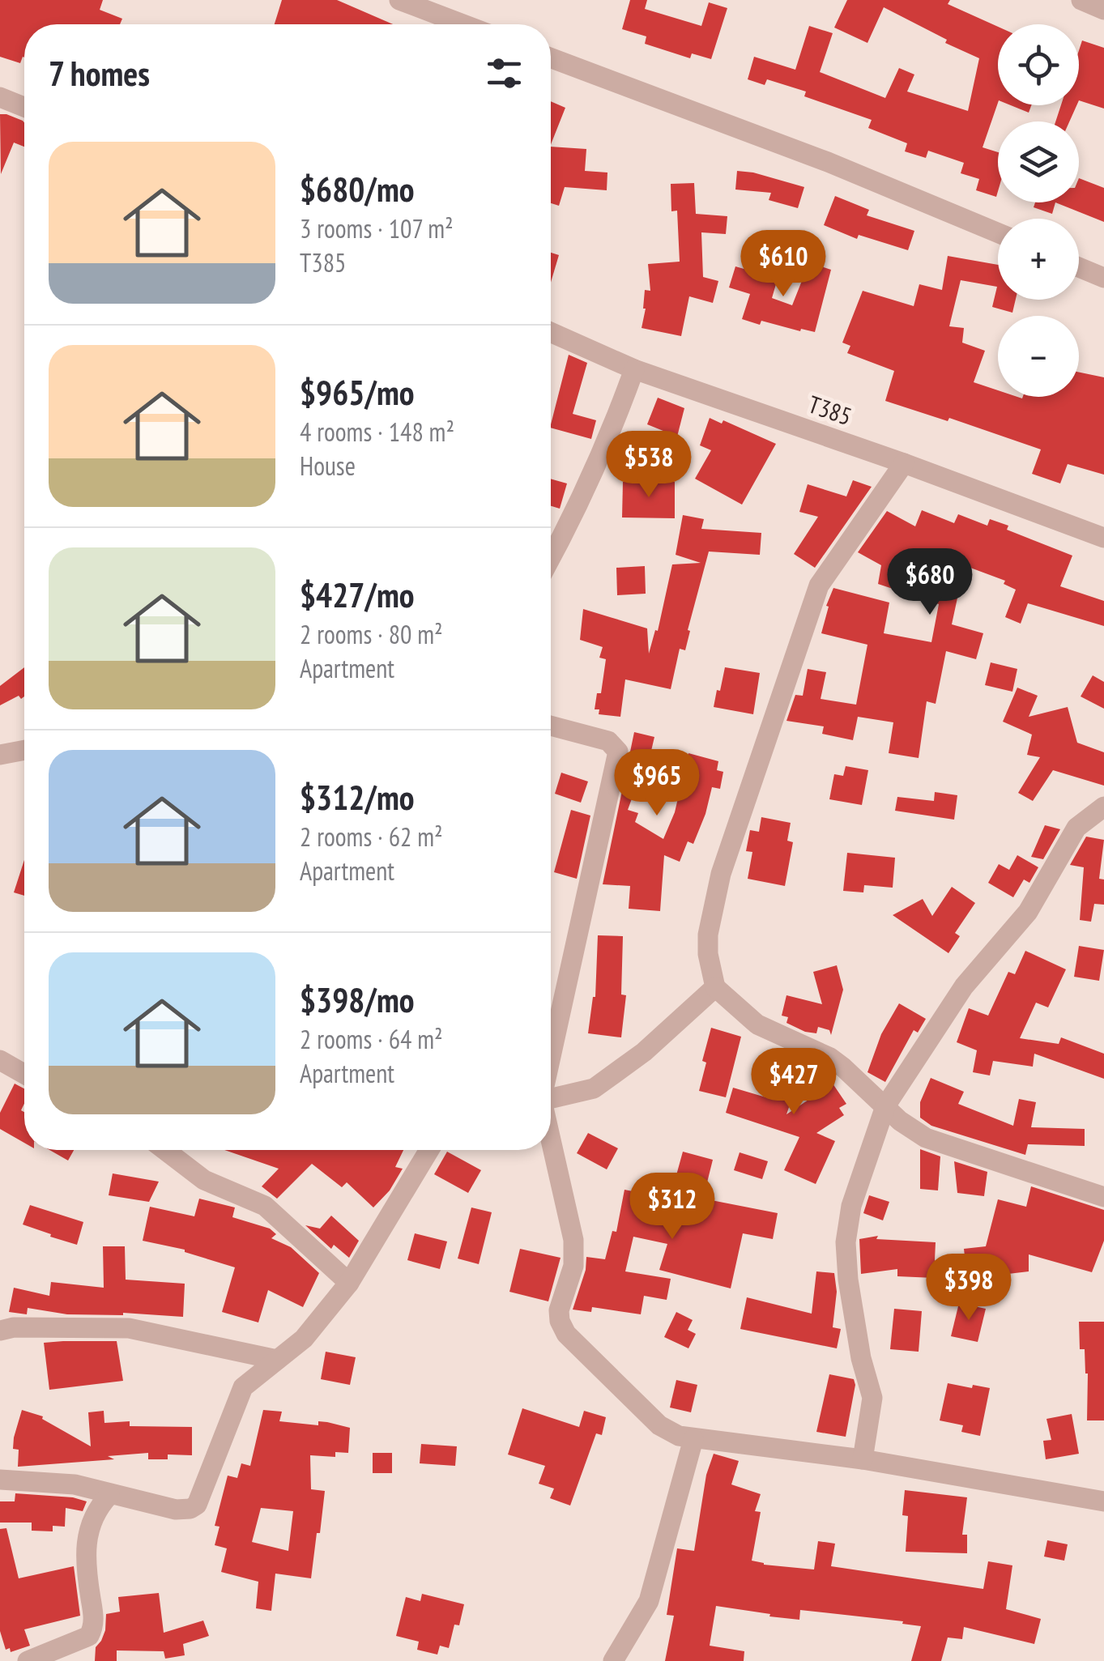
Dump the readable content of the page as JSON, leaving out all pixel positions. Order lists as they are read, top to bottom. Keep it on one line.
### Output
{"streets":{"street":["T385"]},"page":{"map_buttons":["+","−"],"heading":"7 homes","list":[{"name":"$680/mo","note":"3 rooms · 107 m² · T385"},{"name":"$965/mo","note":"4 rooms · 148 m² · House"},{"name":"$427/mo","note":"2 rooms · 80 m² · Apartment"},{"name":"$312/mo","note":"2 rooms · 62 m² · Apartment"},{"name":"$398/mo","note":"2 rooms · 64 m² · Apartment"}],"price":["$610","$538","$680","$965","$427","$312","$398"]}}
